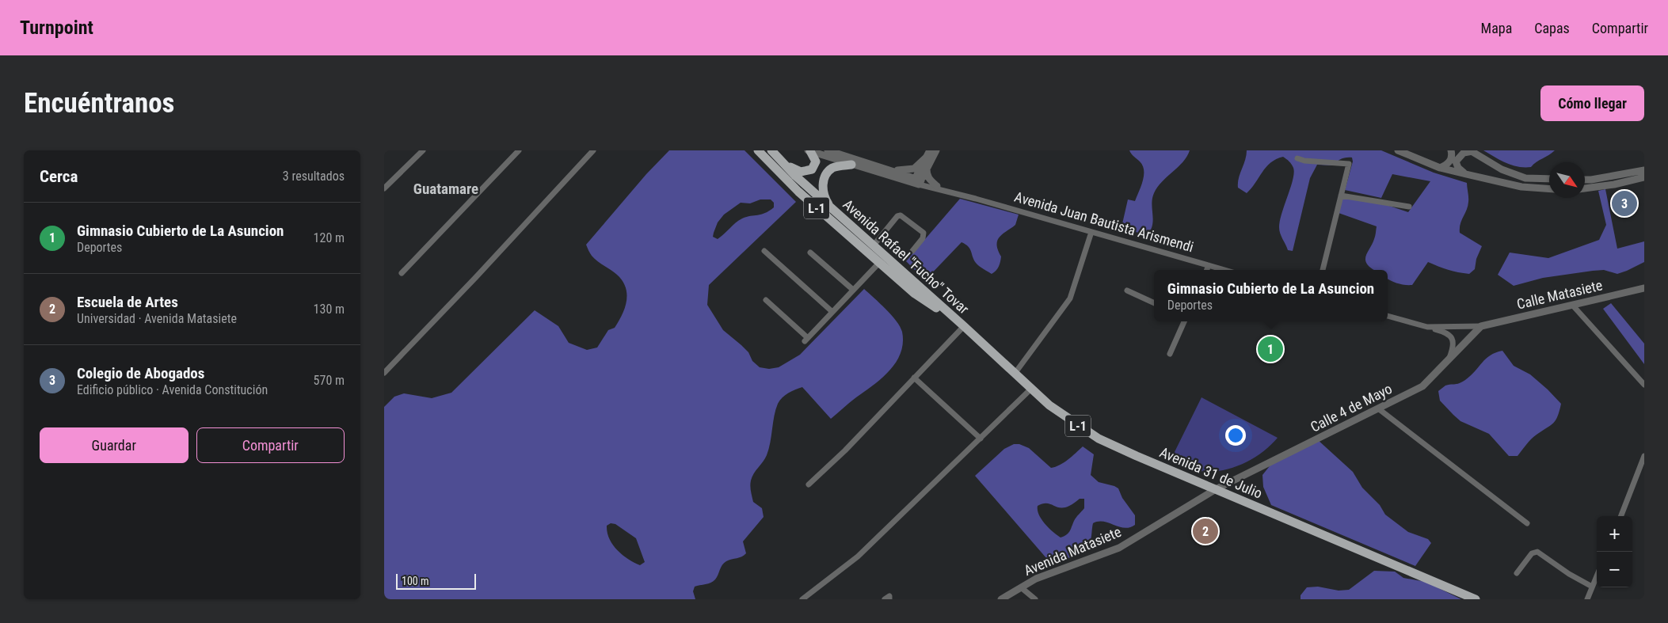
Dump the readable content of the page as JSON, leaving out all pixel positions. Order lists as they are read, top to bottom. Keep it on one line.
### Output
{"streets":{"main road":["L-1","Avenida Rafael \"Fucho\" Tovar","Avenida 31 de Julio"],"street":["Avenida Juan Bautista Arismendi","Calle Matasiete","Calle 4 de Mayo","Avenida Matasiete"]},"crossings":[["L-1","Avenida Juan Bautista Arismendi"],["L-1","Avenida Rafael \"Fucho\" Tovar"],["Avenida Rafael \"Fucho\" Tovar","Avenida 31 de Julio"],["Calle Matasiete","Calle 4 de Mayo"],["Calle 4 de Mayo","Avenida 31 de Julio"],["Calle 4 de Mayo","Avenida Matasiete"],["Avenida 31 de Julio","Avenida Matasiete"]],"districts":["Guatamare"],"scale_bar":"100 m","north":"bottom right","page":{"header":"Turnpoint","nav":["Mapa","Capas","Compartir"],"buttons":["Cómo llegar",["Guardar","Compartir"]],"title":"Encuéntranos","heading":["Cerca","3 resultados"],"pins":["3","1","2"],"list":[{"mark":"1","name":"Gimnasio Cubierto de La Asuncion","note":"Deportes","value":"120 m"},{"mark":"2","name":"Escuela de Artes","note":"Universidad · Avenida Matasiete","value":"130 m"},{"mark":"3","name":"Colegio de Abogados","note":"Edificio público · Avenida Constitución","value":"570 m"}],"popup":["Gimnasio Cubierto de La Asuncion","Deportes"],"map_buttons":["+","−"],"scale":"100 m"}}
